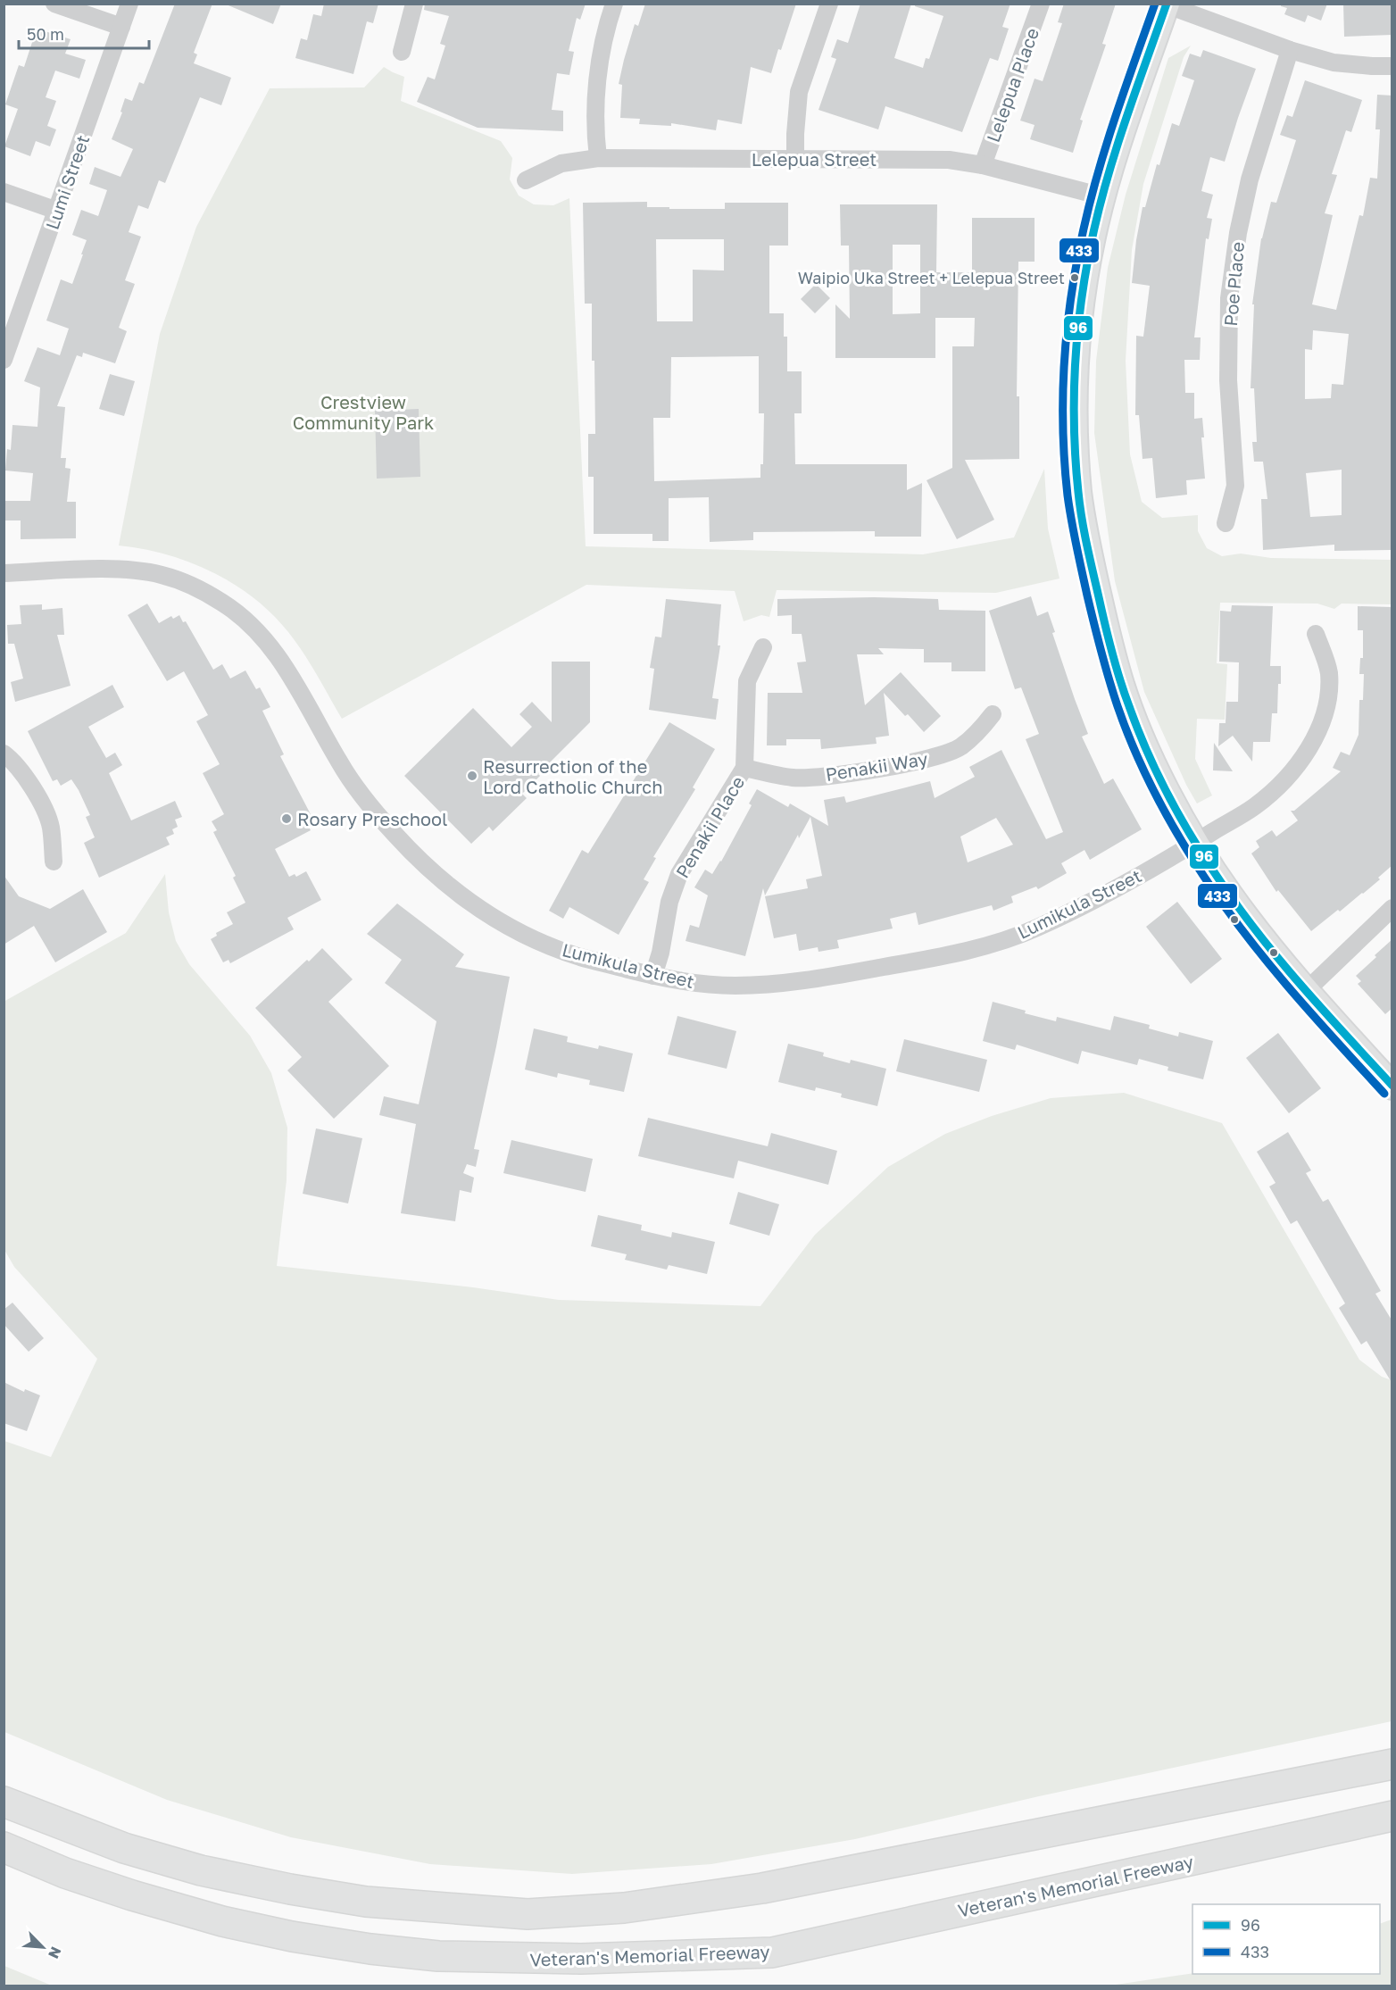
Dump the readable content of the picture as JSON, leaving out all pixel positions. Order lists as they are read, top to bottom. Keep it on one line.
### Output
{"streets":{"highway":["Veteran's Memorial Freeway"],"street":["Lelepua Place","Lelepua Street","Lumi Street","Poe Place","Penakii Way","Penakii Place","Lumikula Street"]},"crossings":[["Lelepua Place","Lelepua Street"],["Penakii Way","Penakii Place"],["Penakii Place","Lumikula Street"]],"parks":["Crestview Community Park"],"places":["Waipio Uka Street + Lelepua Street","Resurrection of the Lord Catholic Church","Rosary Preschool"],"lines":["transit line 96","transit line 433"],"legend":["96","433"],"scale_bar":"50 m","north":"bottom right"}
